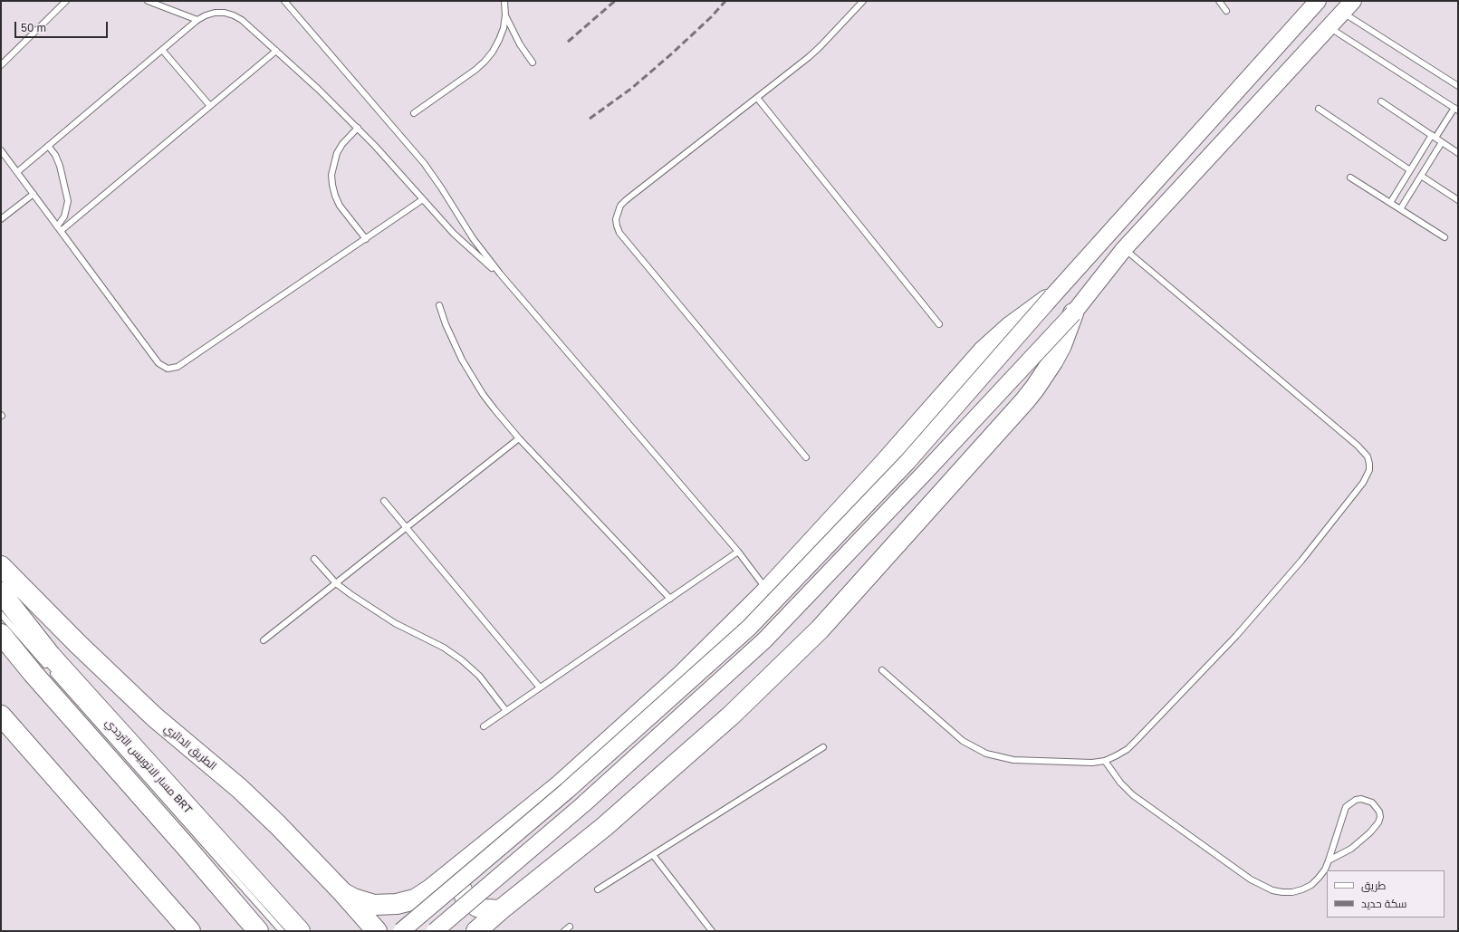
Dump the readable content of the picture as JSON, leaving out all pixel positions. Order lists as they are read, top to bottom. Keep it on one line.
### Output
{"streets":{"highway":["الطريق الدائري"],"lane":["مسار الاتوبيس الترددي BRT"]},"legend":["طريق","سكة حديد"],"scale_bar":"50 m"}
